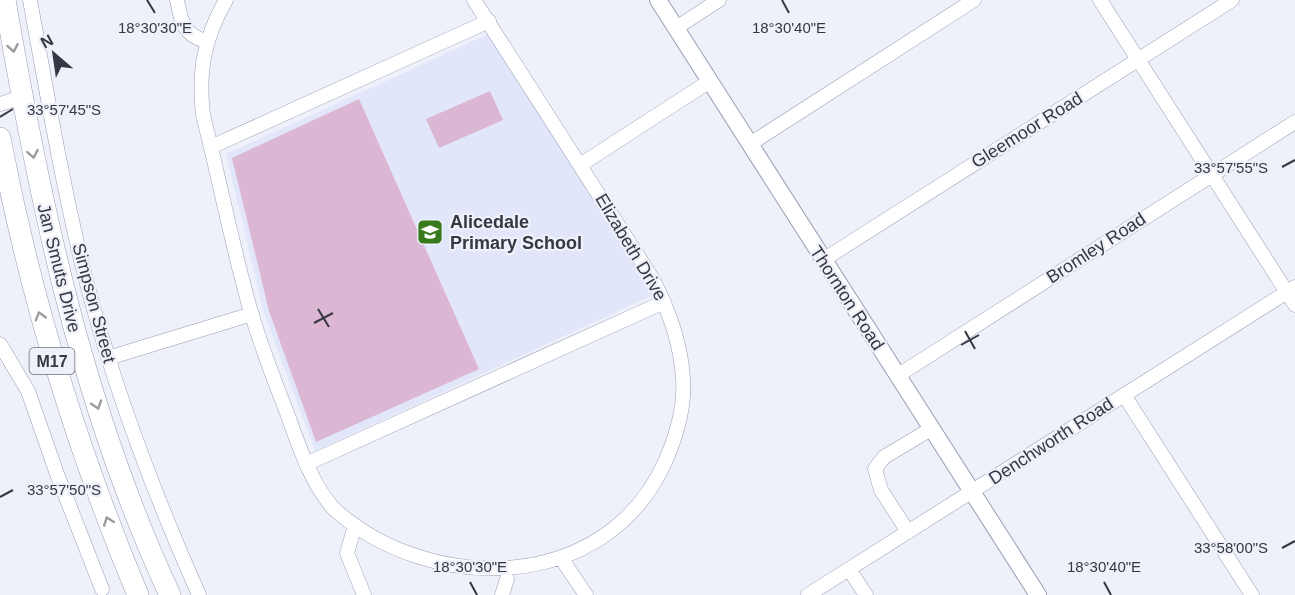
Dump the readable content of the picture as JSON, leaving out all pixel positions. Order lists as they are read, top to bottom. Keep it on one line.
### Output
{"streets":{"main road":["Jan Smuts Drive","M17"],"street":["Gleemoor Road","Elizabeth Drive","Bromley Road","Thornton Road","Simpson Street","Denchworth Road"]},"crossings":[["Gleemoor Road","Thornton Road"],["Bromley Road","Thornton Road"],["Thornton Road","Denchworth Road"]],"places":{"school or university":["Alicedale Primary School"]},"north":"top left","coordinates":["18°30'30\"E","18°30'40\"E","33°57'45\"S","33°57'55\"S","33°57'50\"S","33°58'00\"S"]}
